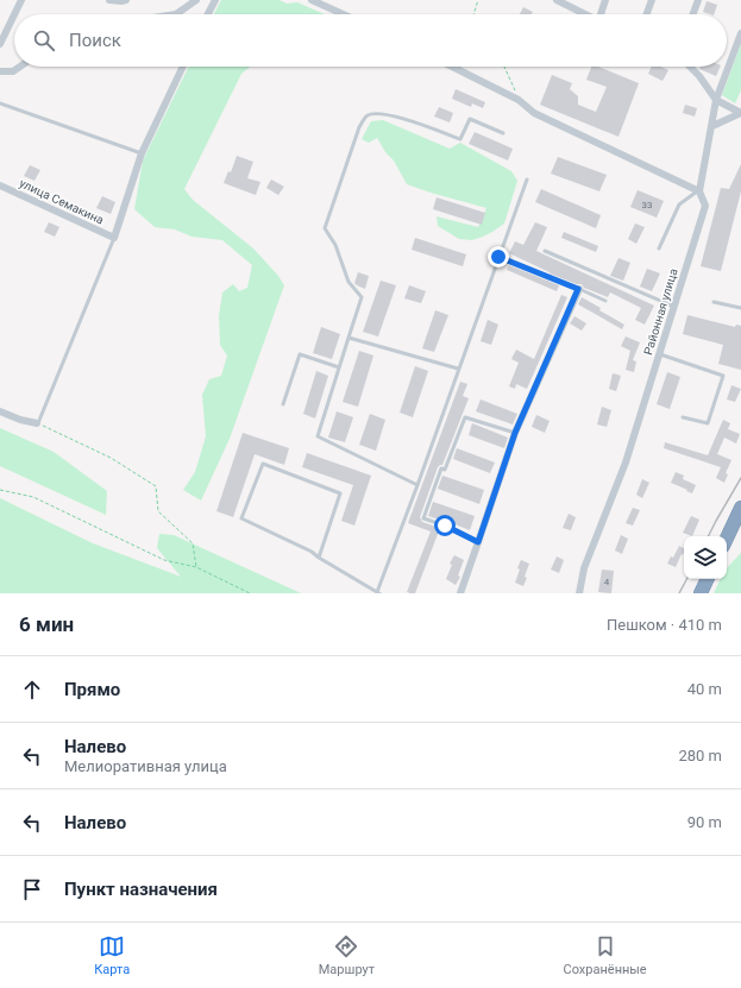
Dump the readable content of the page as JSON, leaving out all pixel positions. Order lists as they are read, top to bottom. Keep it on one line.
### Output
{"streets":{"street":["улица Семакина","Районная улица"]},"house_numbers":["33","4"],"page":{"search":"Поиск","heading":["6 мин","Пешком · 410 m"],"list":[["Прямо","40 m"],["Налево","Мелиоративная улица","280 m"],["Налево","90 m"],"Пункт назначения"],"nav":["Карта","Маршрут","Сохранённые"]}}
